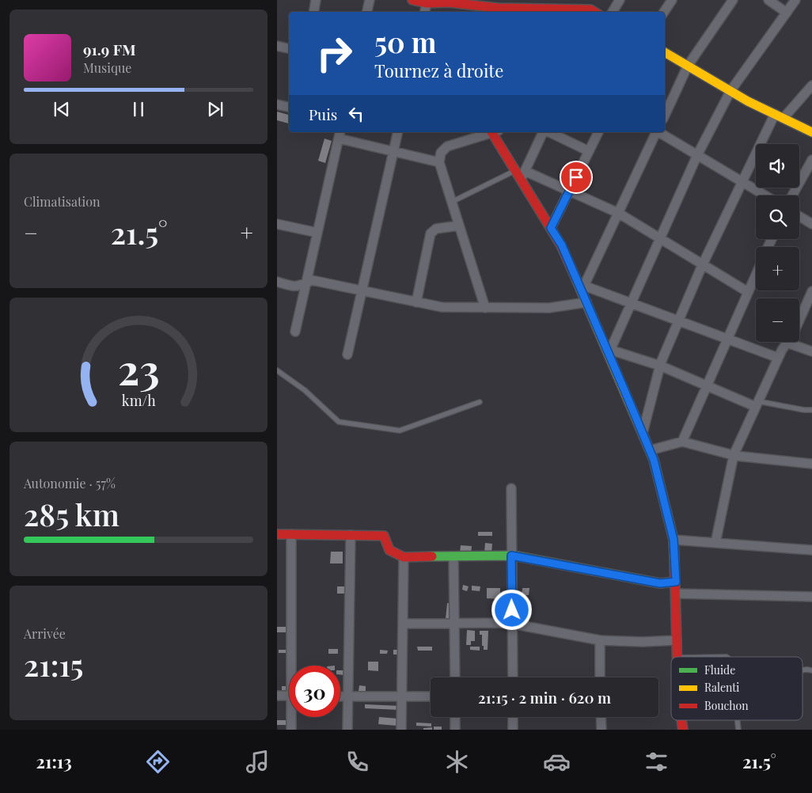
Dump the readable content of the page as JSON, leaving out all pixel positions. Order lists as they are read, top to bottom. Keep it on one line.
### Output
{"legend":["Fluide","Ralenti","Bouchon"],"page":{"turn":["50 m","Tournez à droite"],"song":["91.9 FM","Musique"],"then":"Puis","map_buttons":["+","−"],"tile":["Climatisation",["Autonomie · 57%","285 km"],["Arrivée","21:15"]],"heat":["−","21.5°","+"],"limit":"30","trip":"21:15 · 2 min · 620 m","tabs":["21:13","21.5°"],"gauge":["23","km/h"]}}
